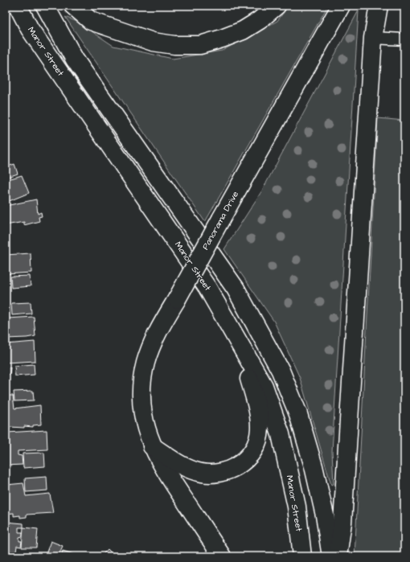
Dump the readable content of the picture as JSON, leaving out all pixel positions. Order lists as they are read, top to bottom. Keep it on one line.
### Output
{"streets":{"main road":["Manor Street","Panorama Drive"]}}
